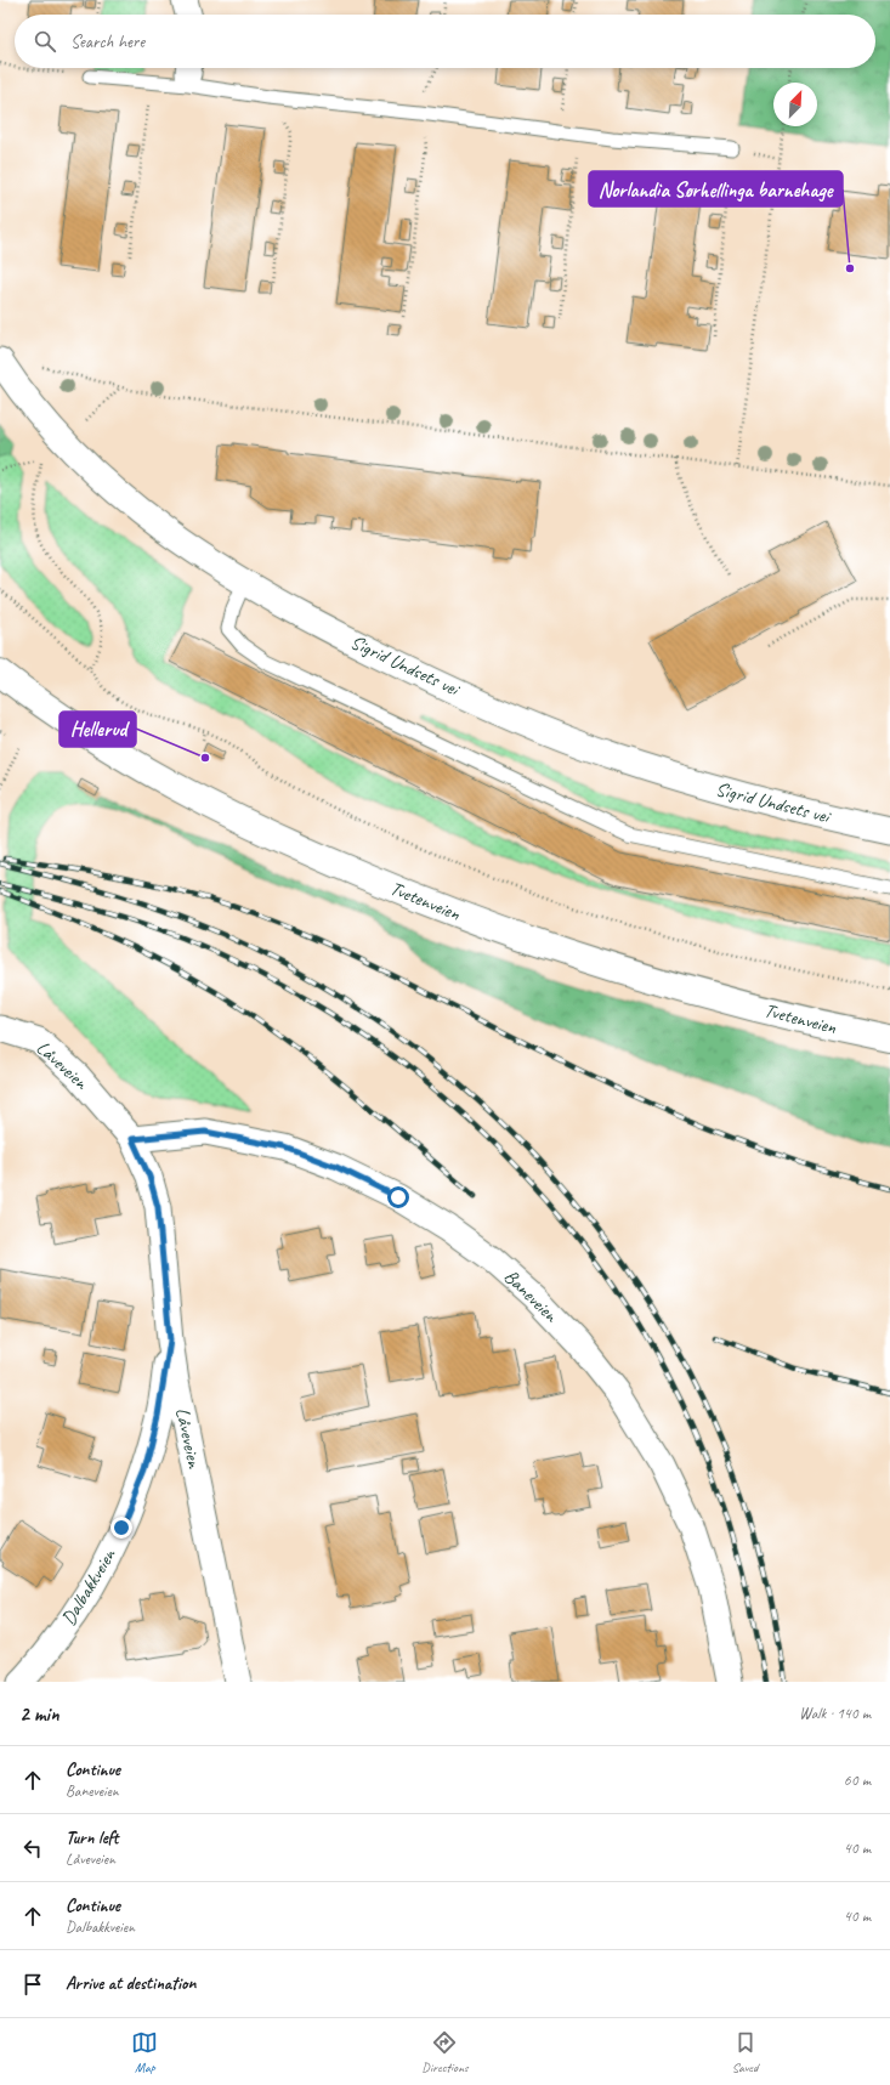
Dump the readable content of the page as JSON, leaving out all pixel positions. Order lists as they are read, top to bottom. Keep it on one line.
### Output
{"streets":{"main road":["Tvetenveien"],"street":["Sigrid Undsets vei","Låveveien","Baneveien","Dalbakkveien"]},"crossings":[["Låveveien","Baneveien"],["Låveveien","Dalbakkveien"]],"places":["Norlandia Sørhellinga barnehage","Hellerud"],"north":"top right","page":{"search":"Search here","heading":["2 min","Walk · 140 m"],"list":[["Continue","Baneveien","60 m"],["Turn left","Låveveien","40 m"],["Continue","Dalbakkveien","40 m"],"Arrive at destination"],"nav":["Map","Directions","Saved"]}}
